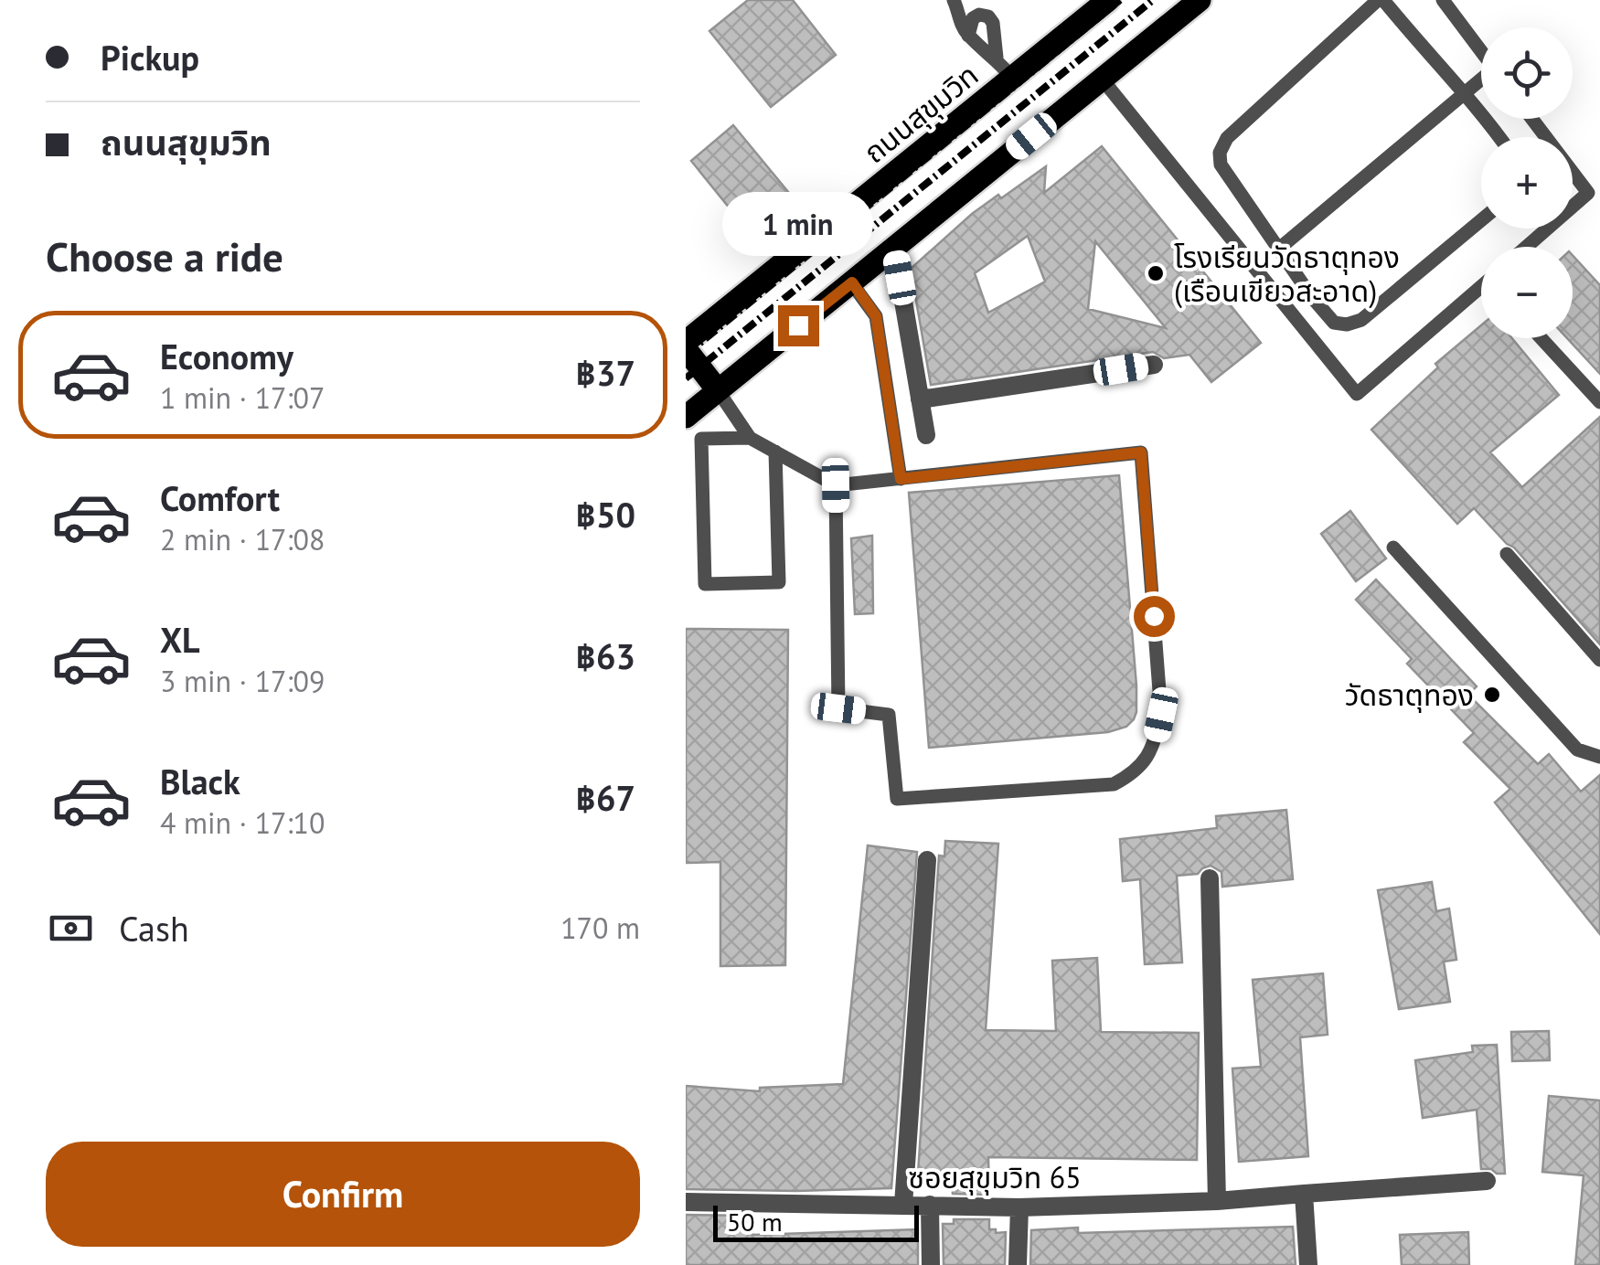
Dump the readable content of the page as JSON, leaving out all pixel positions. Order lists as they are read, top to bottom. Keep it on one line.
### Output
{"streets":{"main road":["ถนนสุขุมวิท"],"street":["ซอยสุขุมวิท 65"]},"places":["โรงเรียนวัดธาตุทอง (เรือนเขียวสะอาด)","วัดธาตุทอง"],"scale_bar":"50 m","page":{"banner":["Pickup","ถนนสุขุมวิท"],"map_buttons":["+","−"],"bubble":"1 min","heading":"Choose a ride","list":[{"name":"Economy","note":"1 min · 17:07","value":"฿37"},{"name":"Comfort","note":"2 min · 17:08","value":"฿50"},{"name":"XL","note":"3 min · 17:09","value":"฿63"},{"name":"Black","note":"4 min · 17:10","value":"฿67"}],"pay":["Cash","170 m"],"buttons":"Confirm","scale":"50 m"}}
